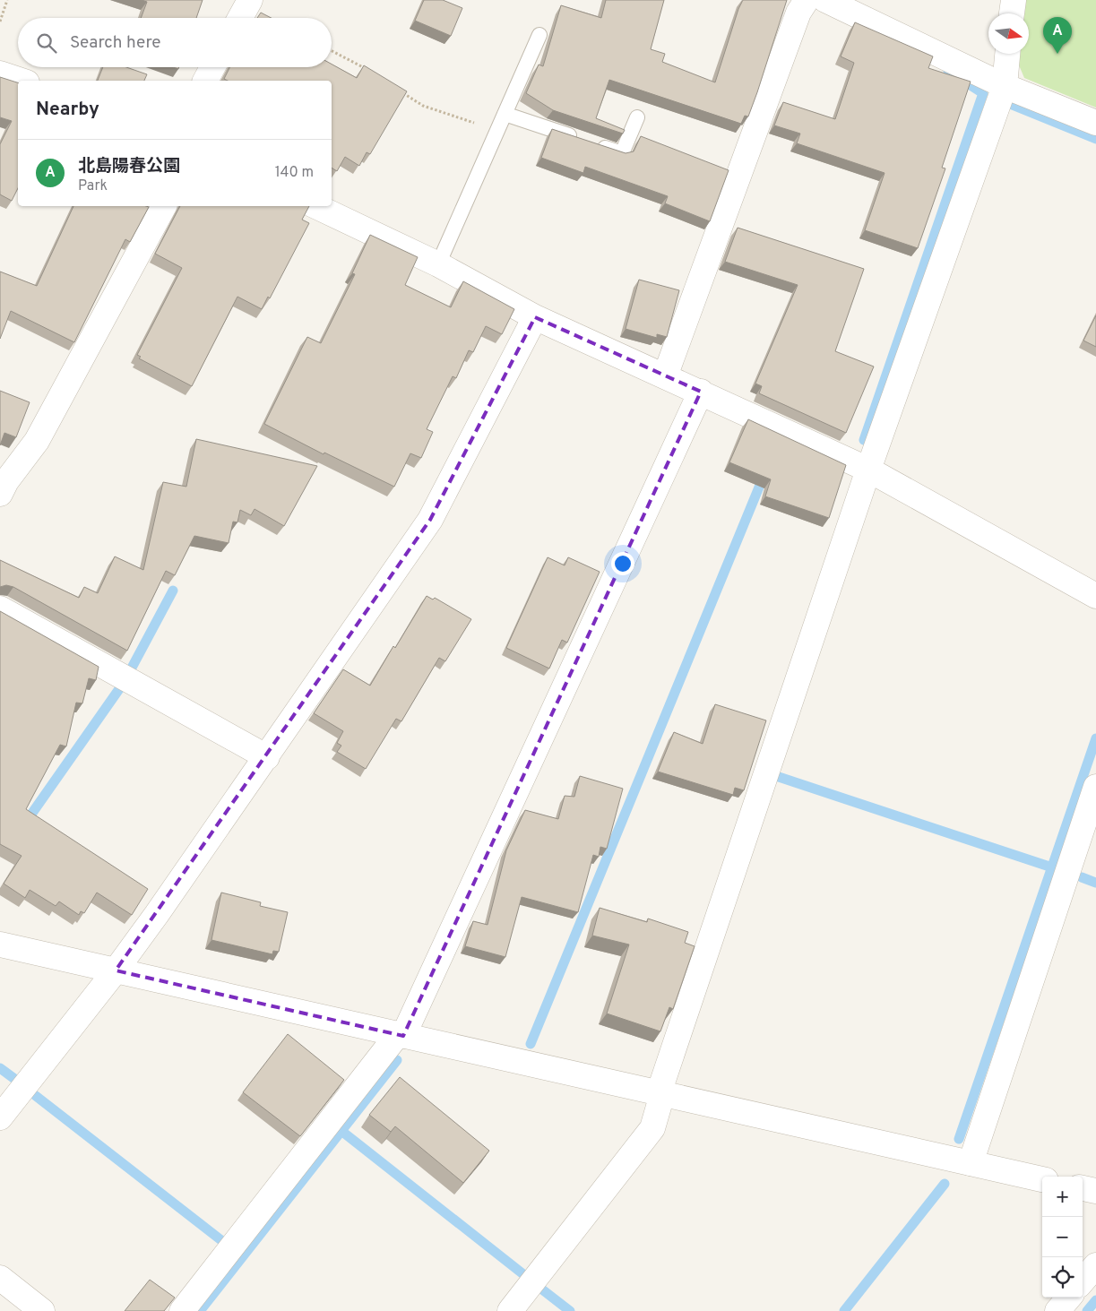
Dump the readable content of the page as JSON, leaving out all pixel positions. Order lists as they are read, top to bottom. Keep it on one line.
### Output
{"north":"right","page":{"pins":"A","search":"Search here","heading":"Nearby","list":[{"mark":"A","name":"北島陽春公園","note":"Park","value":"140 m"}],"map_buttons":["+","−"]}}
